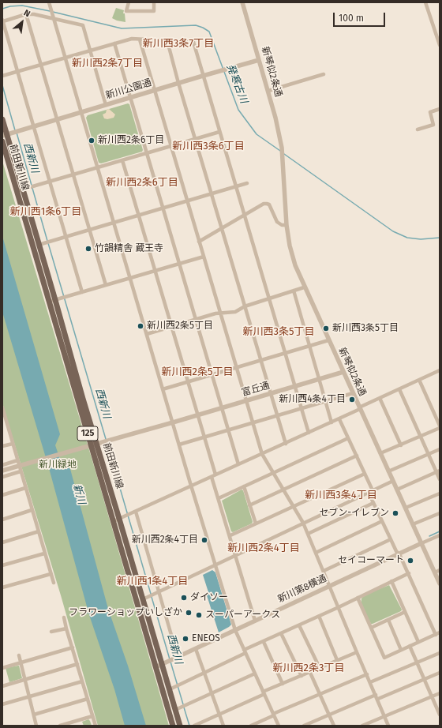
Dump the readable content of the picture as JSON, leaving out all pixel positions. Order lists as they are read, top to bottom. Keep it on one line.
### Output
{"streets":{"main road":["前田新川線","125"],"street":["新琴似2条通","新川公園通","富丘通","新川第8横通"]},"crossings":[["新琴似2条通","新川公園通"],["新琴似2条通","富丘通"],["新琴似2条通","新川第8横通"],["新川公園通","前田新川線"],["前田新川線","富丘通"],["前田新川線","新川第8横通"]],"districts":["新川西3条7丁目","新川西2条7丁目","新川西3条6丁目","新川西2条6丁目","新川西1条6丁目","新川西3条5丁目","新川西2条5丁目","新川西3条4丁目","新川西2条4丁目","新川西1条4丁目","新川西2条3丁目"],"water":["発寒古川","西新川","新川"],"parks":["新川緑地"],"places":["新川西2条6丁目","竹韻精舎 蔵王寺","新川西2条5丁目","新川西3条5丁目","新川西4条4丁目","セブン-イレブン","新川西2条4丁目","セイコーマート","ダイソー","フラワーショップいしざか","スーパーアークス","ENEOS"],"scale_bar":"100 m","north":"top right"}
